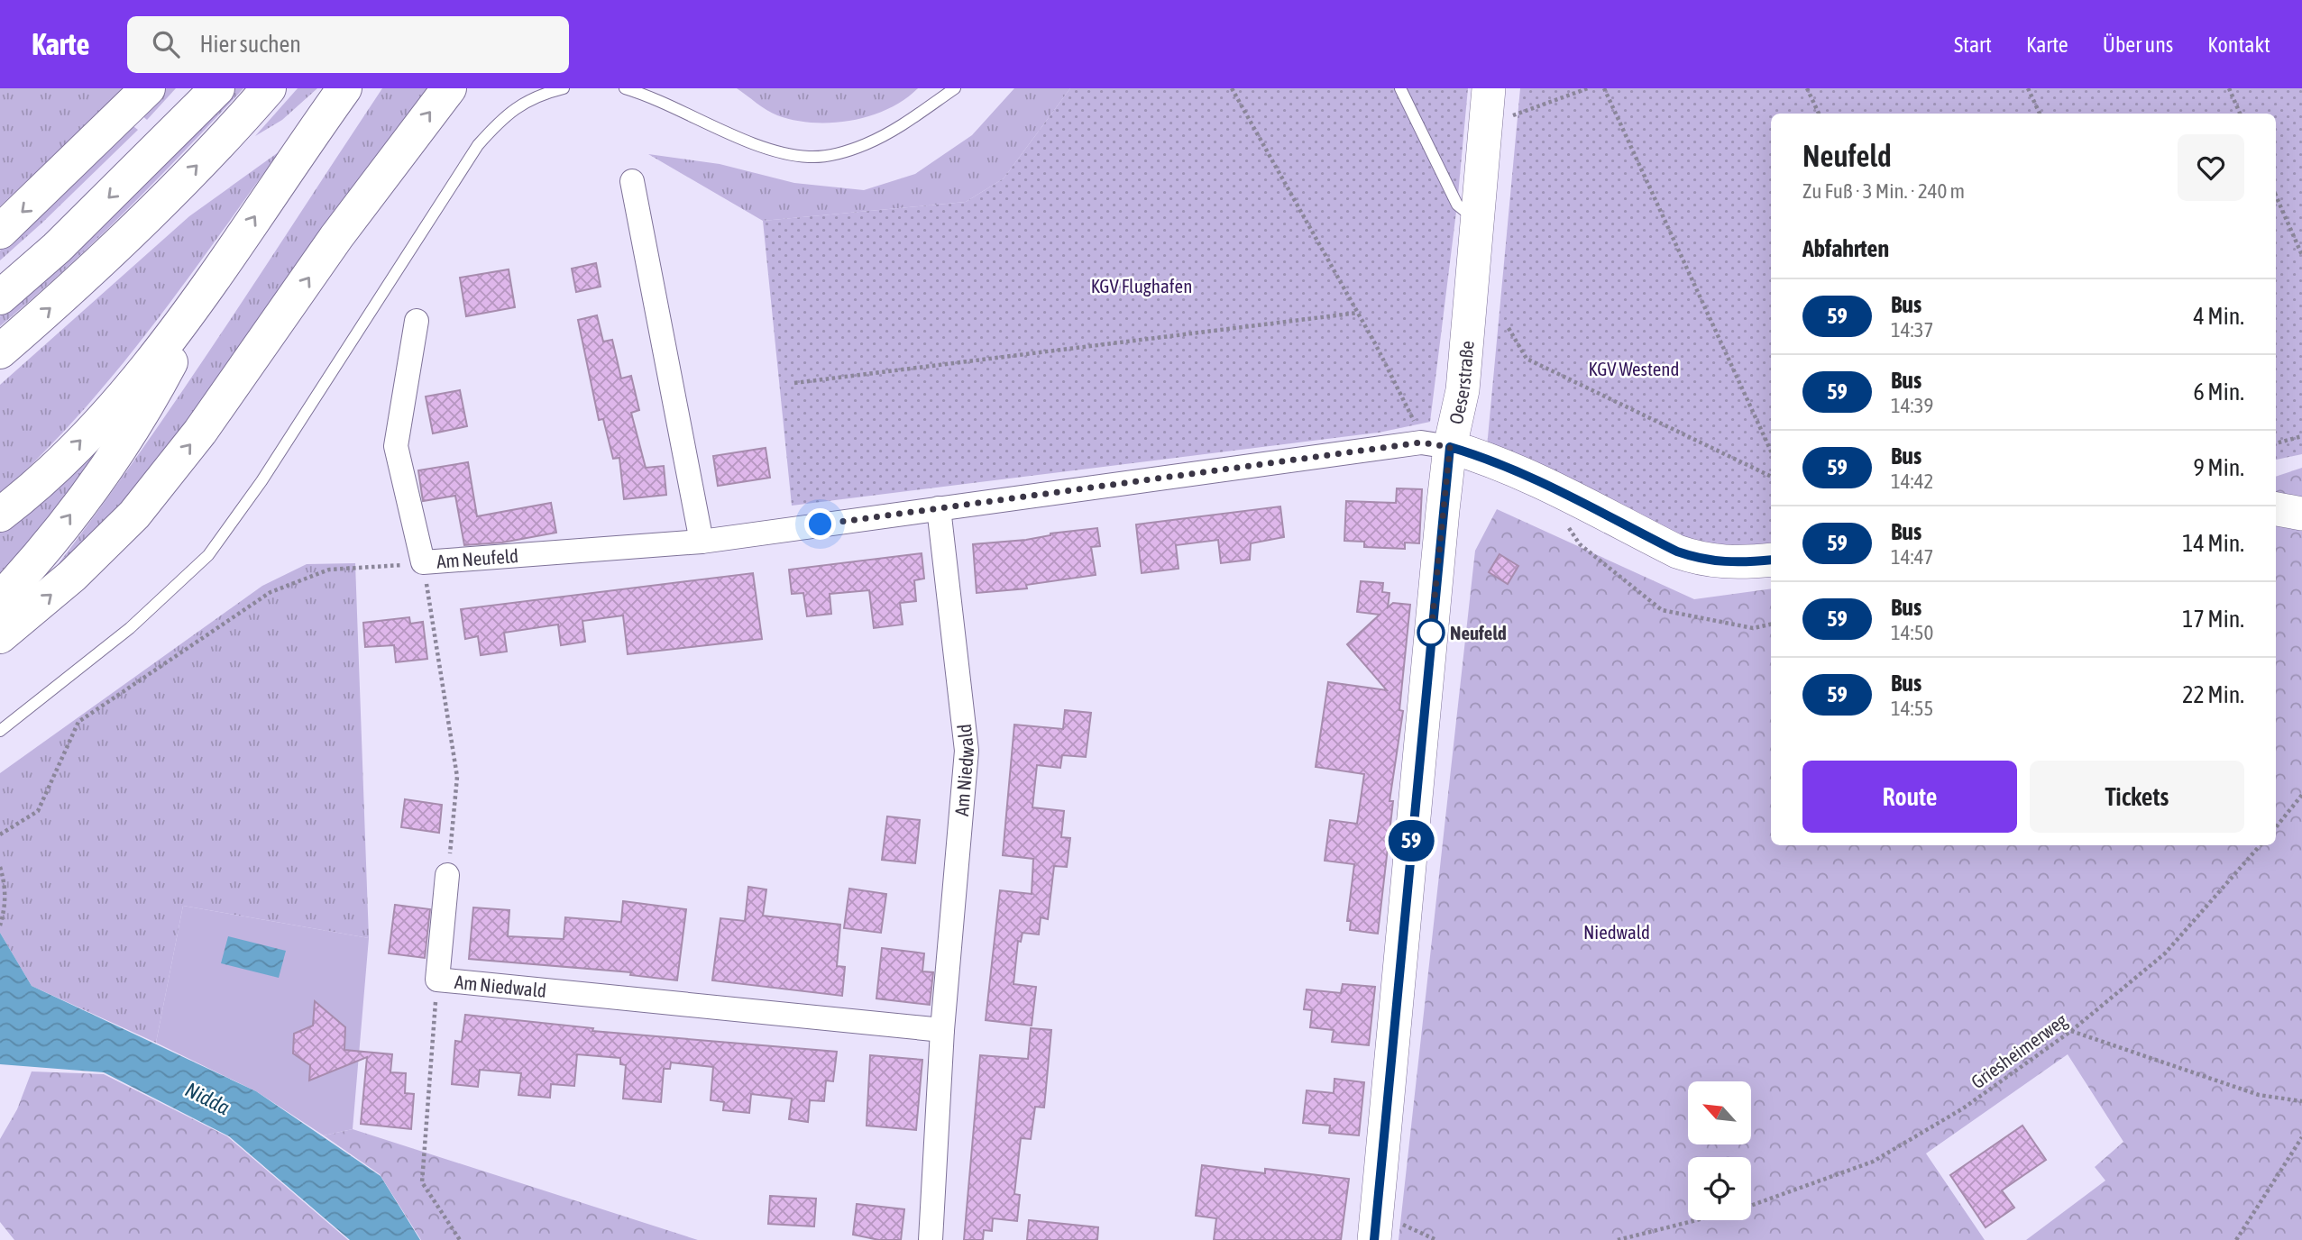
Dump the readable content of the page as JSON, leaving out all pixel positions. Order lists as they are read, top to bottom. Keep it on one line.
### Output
{"streets":{"street":["Oeserstraße","Am Neufeld","Am Niedwald"],"path":["Griesheimerweg"]},"crossings":[["Oeserstraße","Am Neufeld"],["Am Neufeld","Am Niedwald"]],"water":["Nidda"],"parks":["KGV Flughafen","KGV Westend","Niedwald"],"places":["Neufeld"],"lines":["bus line 59"],"north":"top left","page":{"header":"Karte","search":"Hier suchen","nav":["Start","Karte","Über uns","Kontakt"],"on_map":"59","heading":[["Neufeld","Zu Fuß · 3 Min. · 240 m"],"Abfahrten"],"list":[{"mark":"59","name":"Bus","note":"14:37","value":"4 Min."},{"mark":"59","name":"Bus","note":"14:39","value":"6 Min."},{"mark":"59","name":"Bus","note":"14:42","value":"9 Min."},{"mark":"59","name":"Bus","note":"14:47","value":"14 Min."},{"mark":"59","name":"Bus","note":"14:50","value":"17 Min."},{"mark":"59","name":"Bus","note":"14:55","value":"22 Min."}],"buttons":["Route","Tickets"]}}
